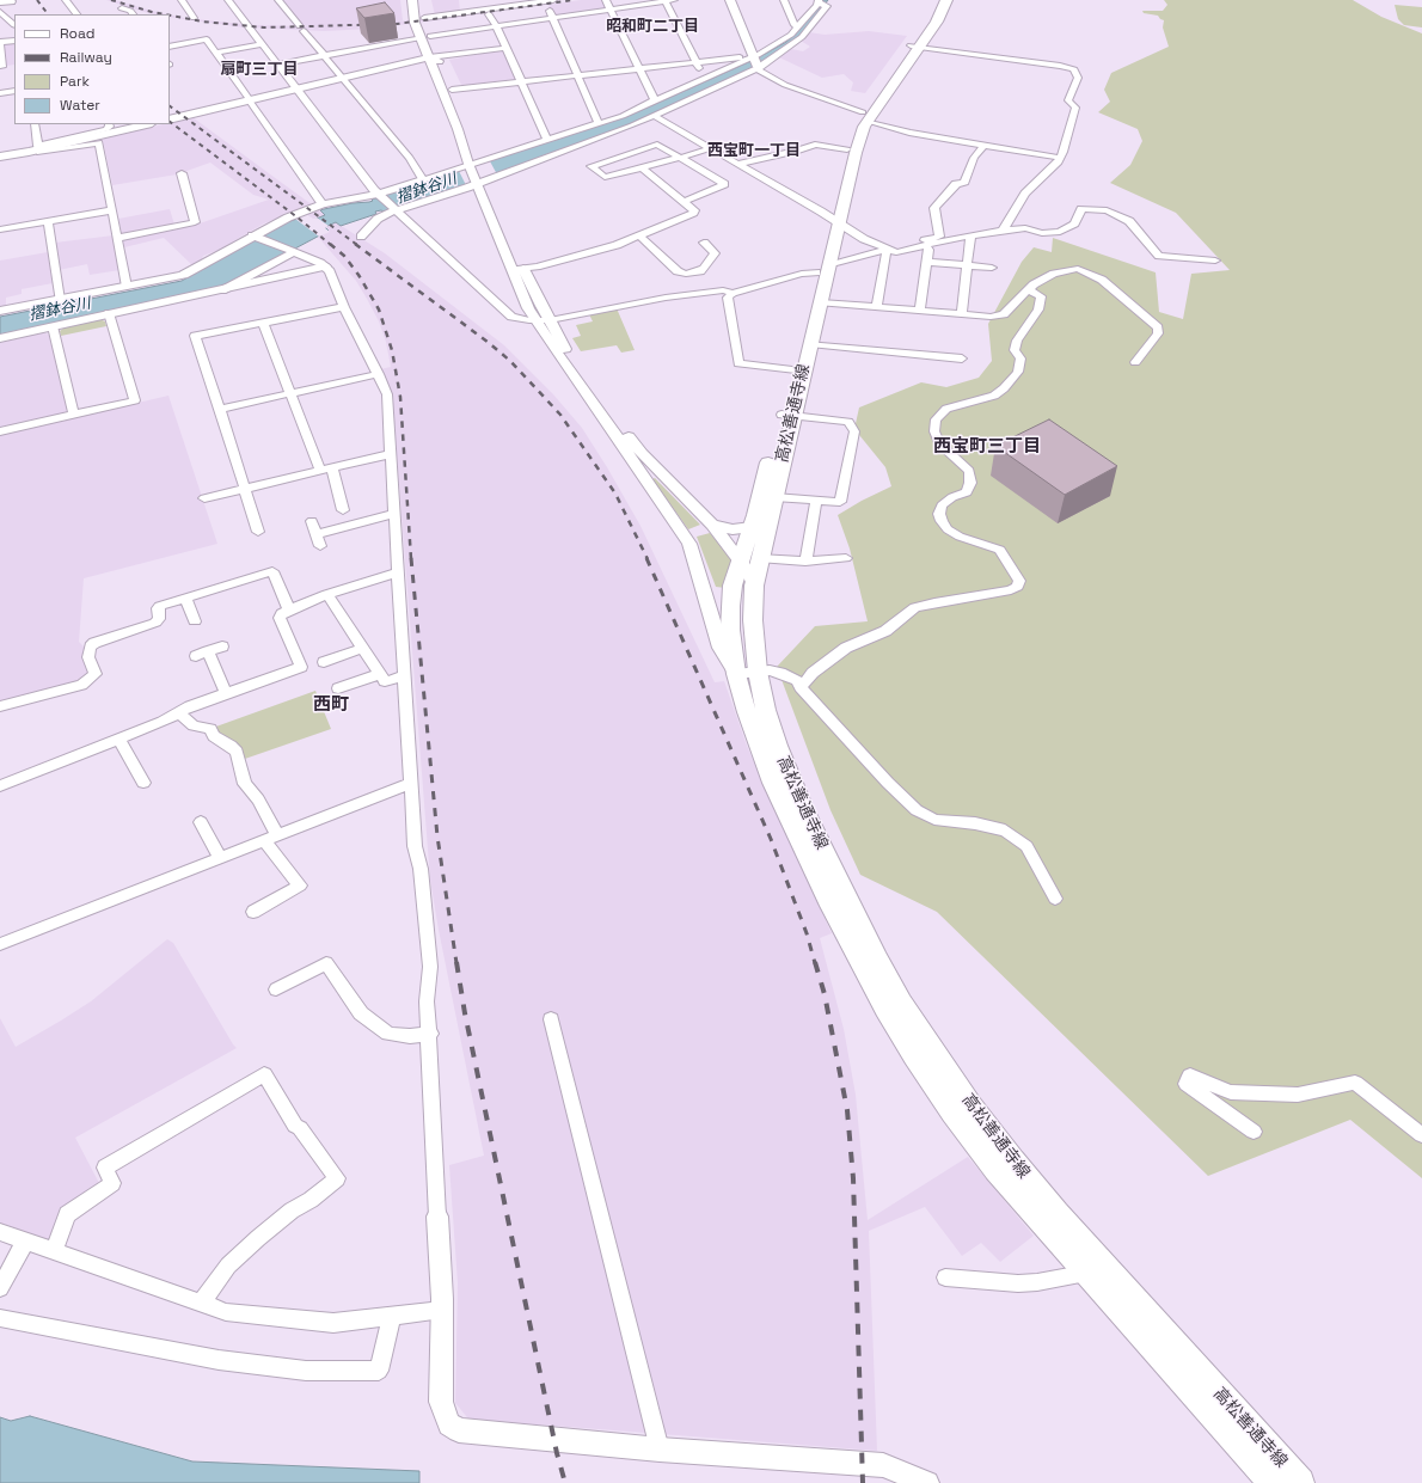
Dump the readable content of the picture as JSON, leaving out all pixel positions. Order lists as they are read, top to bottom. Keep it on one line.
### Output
{"streets":{"main road":["高松善通寺線"]},"districts":["昭和町二丁目","扇町三丁目","西宝町一丁目","西宝町三丁目","西町"],"water":["摺鉢谷川"],"legend":["Road","Railway","Park","Water"]}
